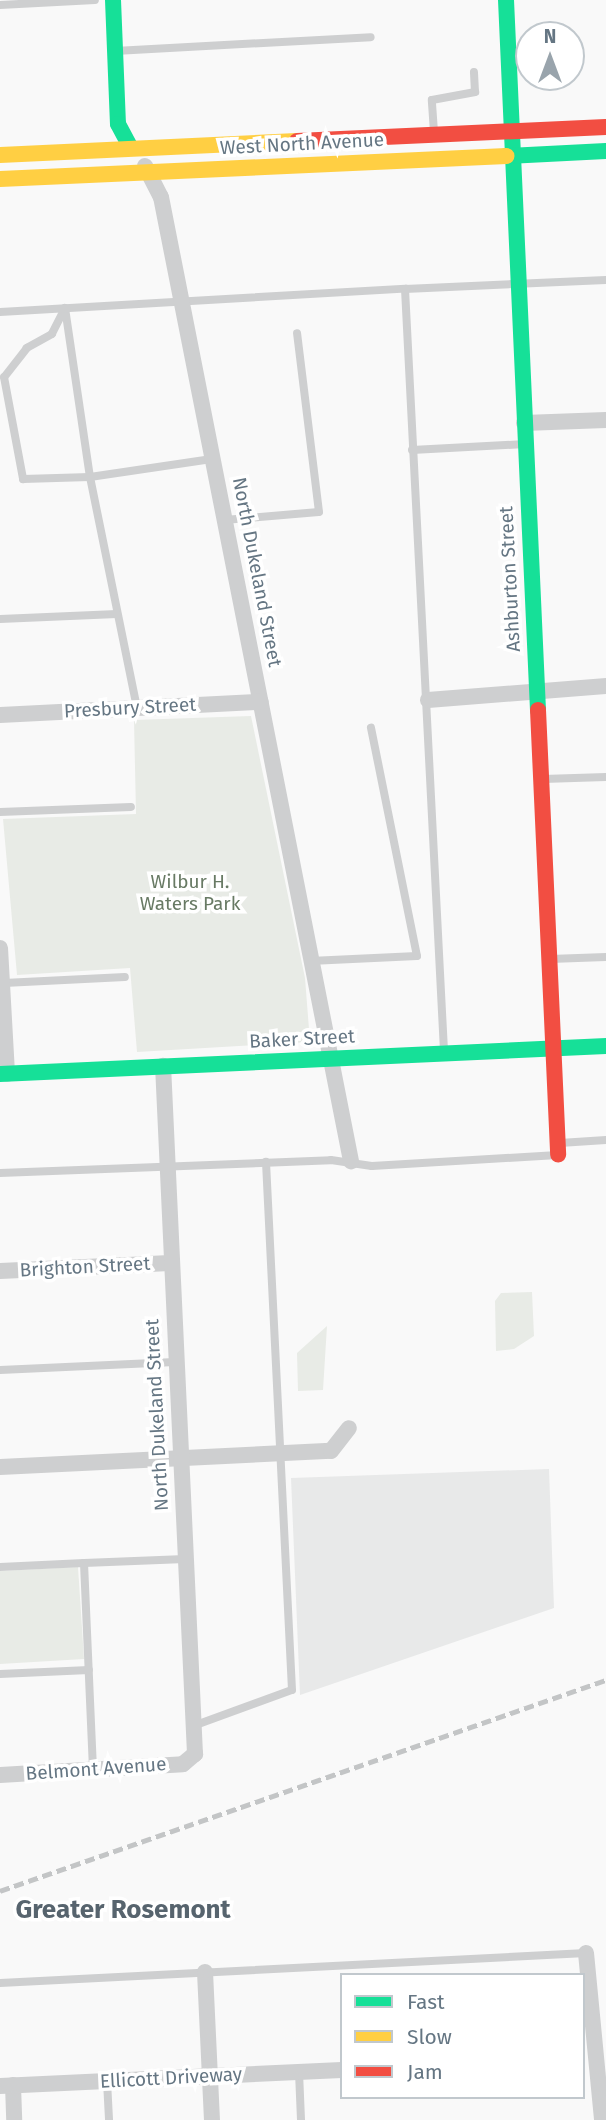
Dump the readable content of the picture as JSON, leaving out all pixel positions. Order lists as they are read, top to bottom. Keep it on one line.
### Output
{"streets":{"street":["West North Avenue","North Dukeland Street","Ashburton Street","Presbury Street","Baker Street","Brighton Street","Belmont Avenue","Ellicott Driveway"]},"crossings":[["West North Avenue","North Dukeland Street"],["West North Avenue","Ashburton Street"],["North Dukeland Street","Presbury Street"],["North Dukeland Street","Baker Street"],["North Dukeland Street","Brighton Street"],["North Dukeland Street","Belmont Avenue"],["Ashburton Street","Baker Street"]],"districts":["Greater Rosemont"],"parks":["Wilbur H. Waters Park"],"legend":["Fast","Slow","Jam"],"north":"top"}
